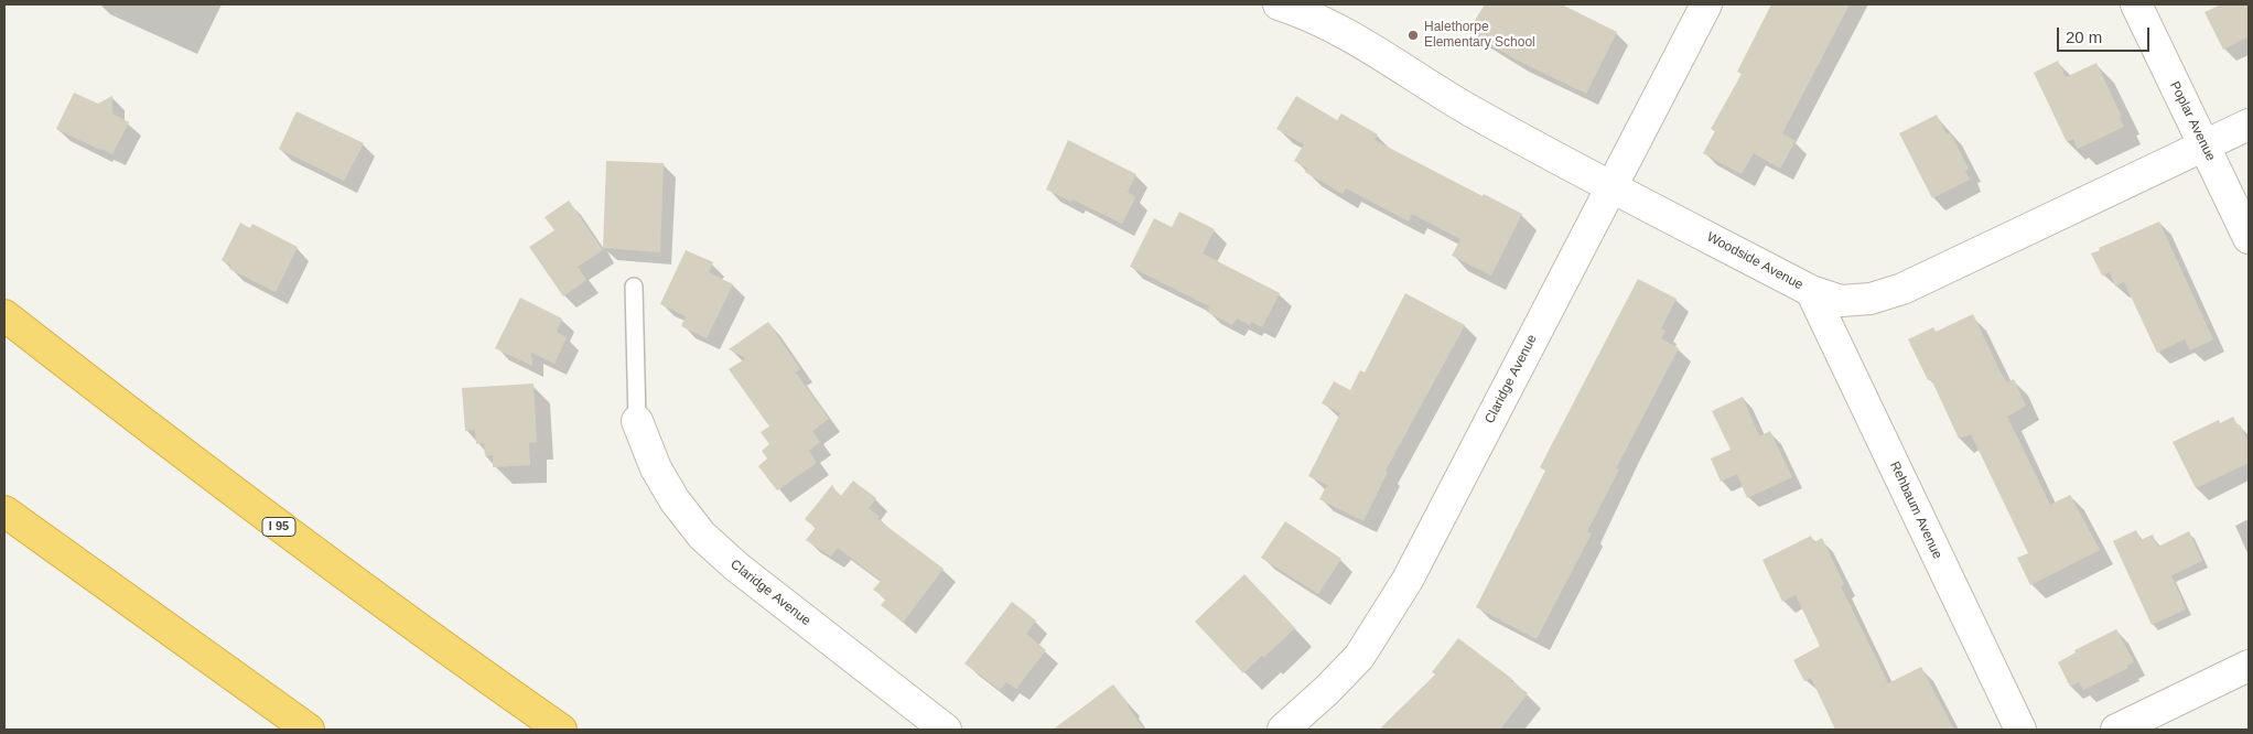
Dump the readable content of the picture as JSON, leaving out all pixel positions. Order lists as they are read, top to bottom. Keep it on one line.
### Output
{"streets":{"highway":["I 95"],"street":["Poplar Avenue","Woodside Avenue","Claridge Avenue","Rehbaum Avenue"]},"crossings":[["Poplar Avenue","Woodside Avenue"],["Woodside Avenue","Claridge Avenue"],["Woodside Avenue","Rehbaum Avenue"]],"places":["Halethorpe Elementary School"],"scale_bar":"20 m"}
